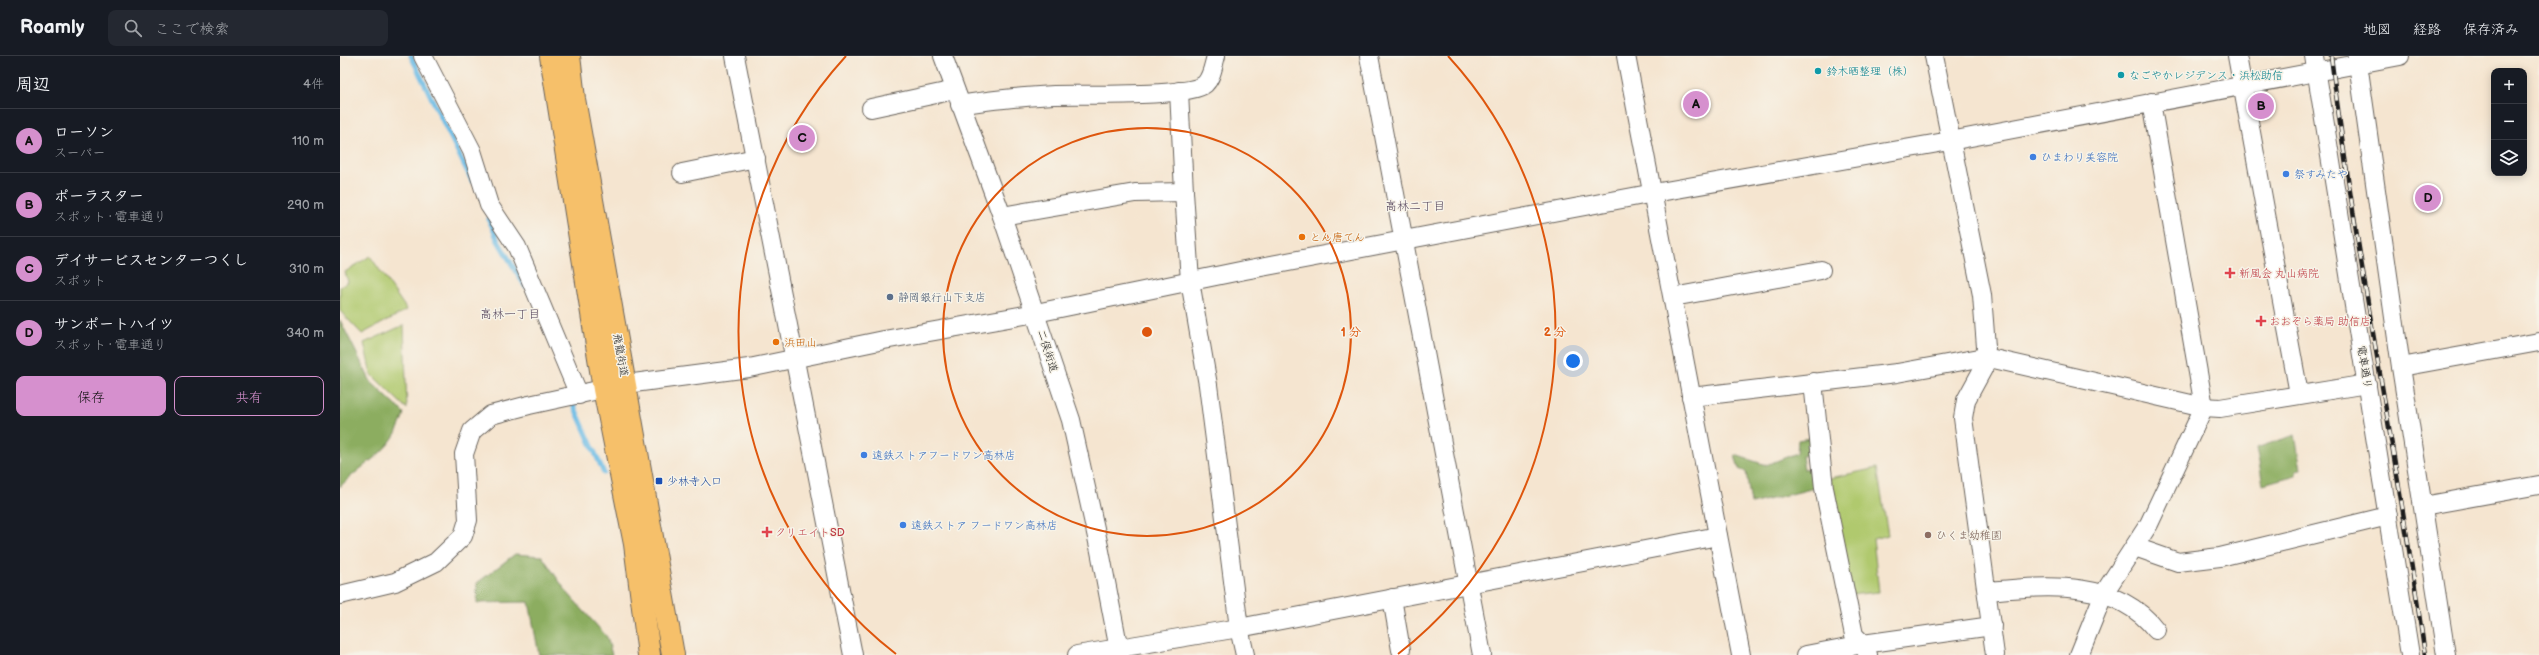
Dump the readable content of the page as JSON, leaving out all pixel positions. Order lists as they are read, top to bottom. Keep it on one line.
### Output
{"streets":{"highway":["飛龍街道"],"street":["二俣街道","電車通り"]},"districts":["高林二丁目","高林一丁目"],"places":{"other":["鈴木晒整理（株）","なごやかレジデンス・浜松助信","ひまわり美容院","祭すみたや","とん唐てん","静岡銀行山下支店","浜田山","遠鉄ストアフードワン高林店","遠鉄ストア フードワン高林店","ひくま幼稚園"],"health":["新風会 丸山病院","おおぞら薬局 助信店","クリエイトSD"],"transit":["少林寺入口"]},"page":{"header":"Roamly","search":"ここで検索","nav":["地図","経路","保存済み"],"heading":["周辺","4件"],"map_buttons":["+","−"],"pins":["A","B","C","D"],"list":[{"mark":"A","name":"ローソン","note":"スーパー","value":"110 m"},{"mark":"B","name":"ポーラスター","note":"スポット · 電車通り","value":"290 m"},{"mark":"C","name":"デイサービスセンターつくし","note":"スポット","value":"310 m"},{"mark":"D","name":"サンポートハイツ","note":"スポット · 電車通り","value":"340 m"}],"buttons":["保存","共有"]},"rings":["1 分","2 分"]}
